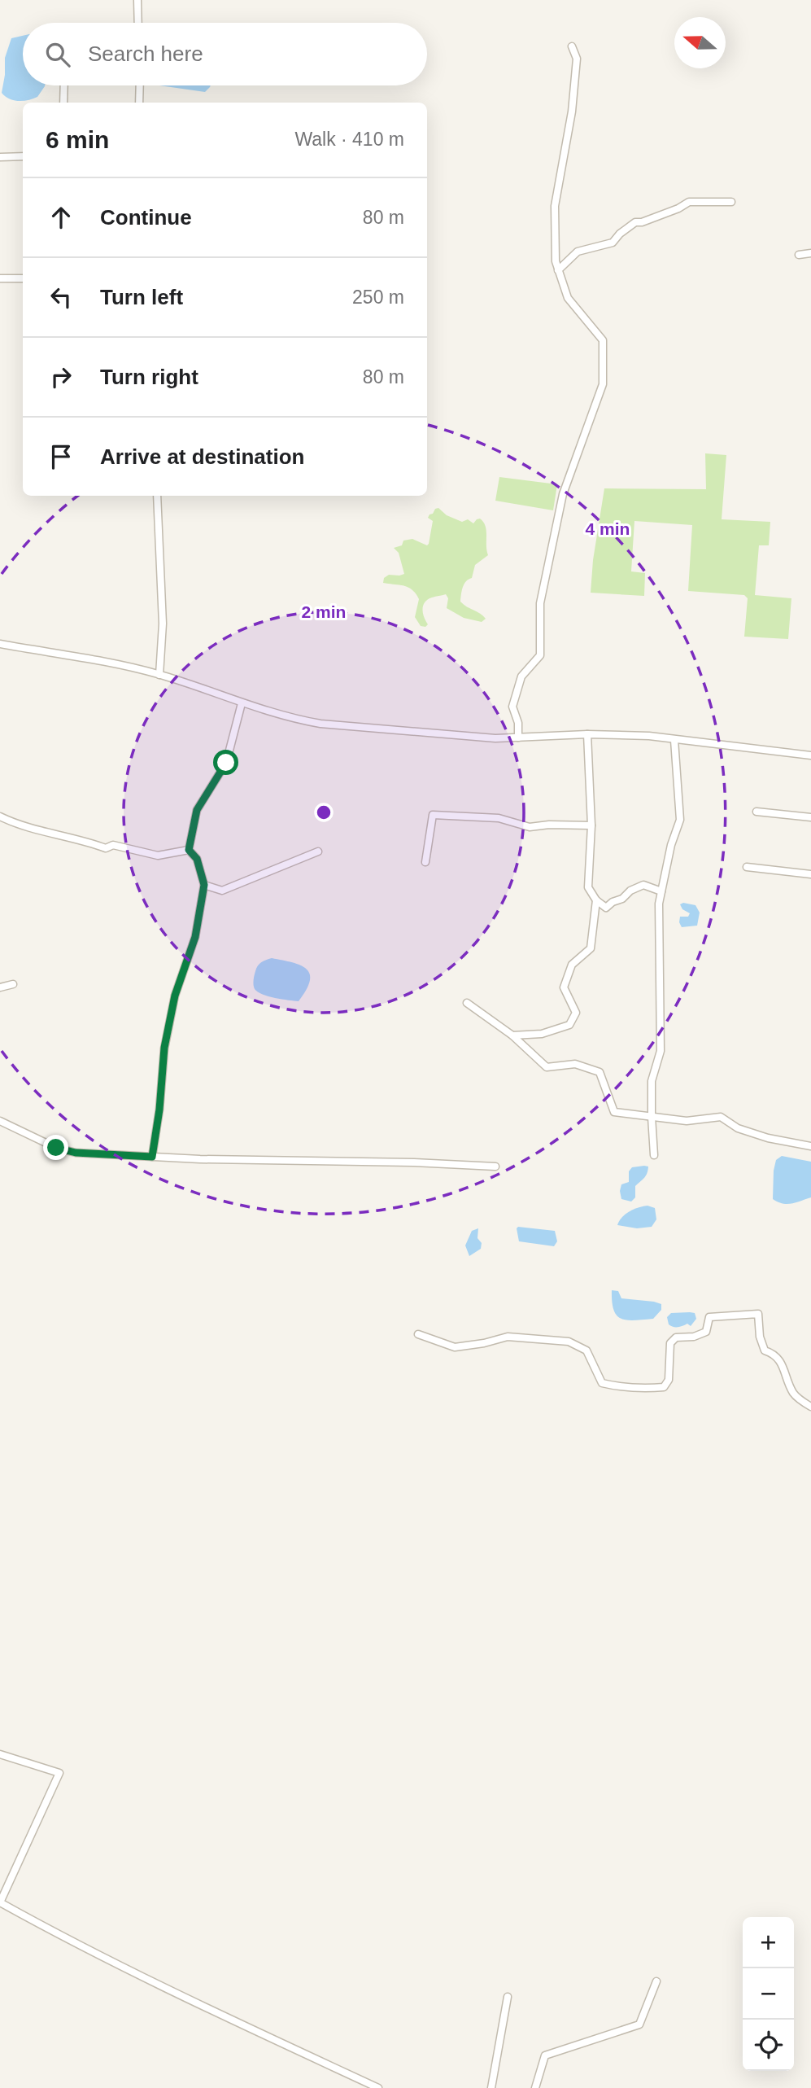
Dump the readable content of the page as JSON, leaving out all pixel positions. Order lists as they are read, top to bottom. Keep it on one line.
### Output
{"north":"left","page":{"search":"Search here","heading":["6 min","Walk · 410 m"],"list":[["Continue","80 m"],["Turn left","250 m"],["Turn right","80 m"],"Arrive at destination"],"map_buttons":["+","−"]},"rings":["4 min","2 min"]}
